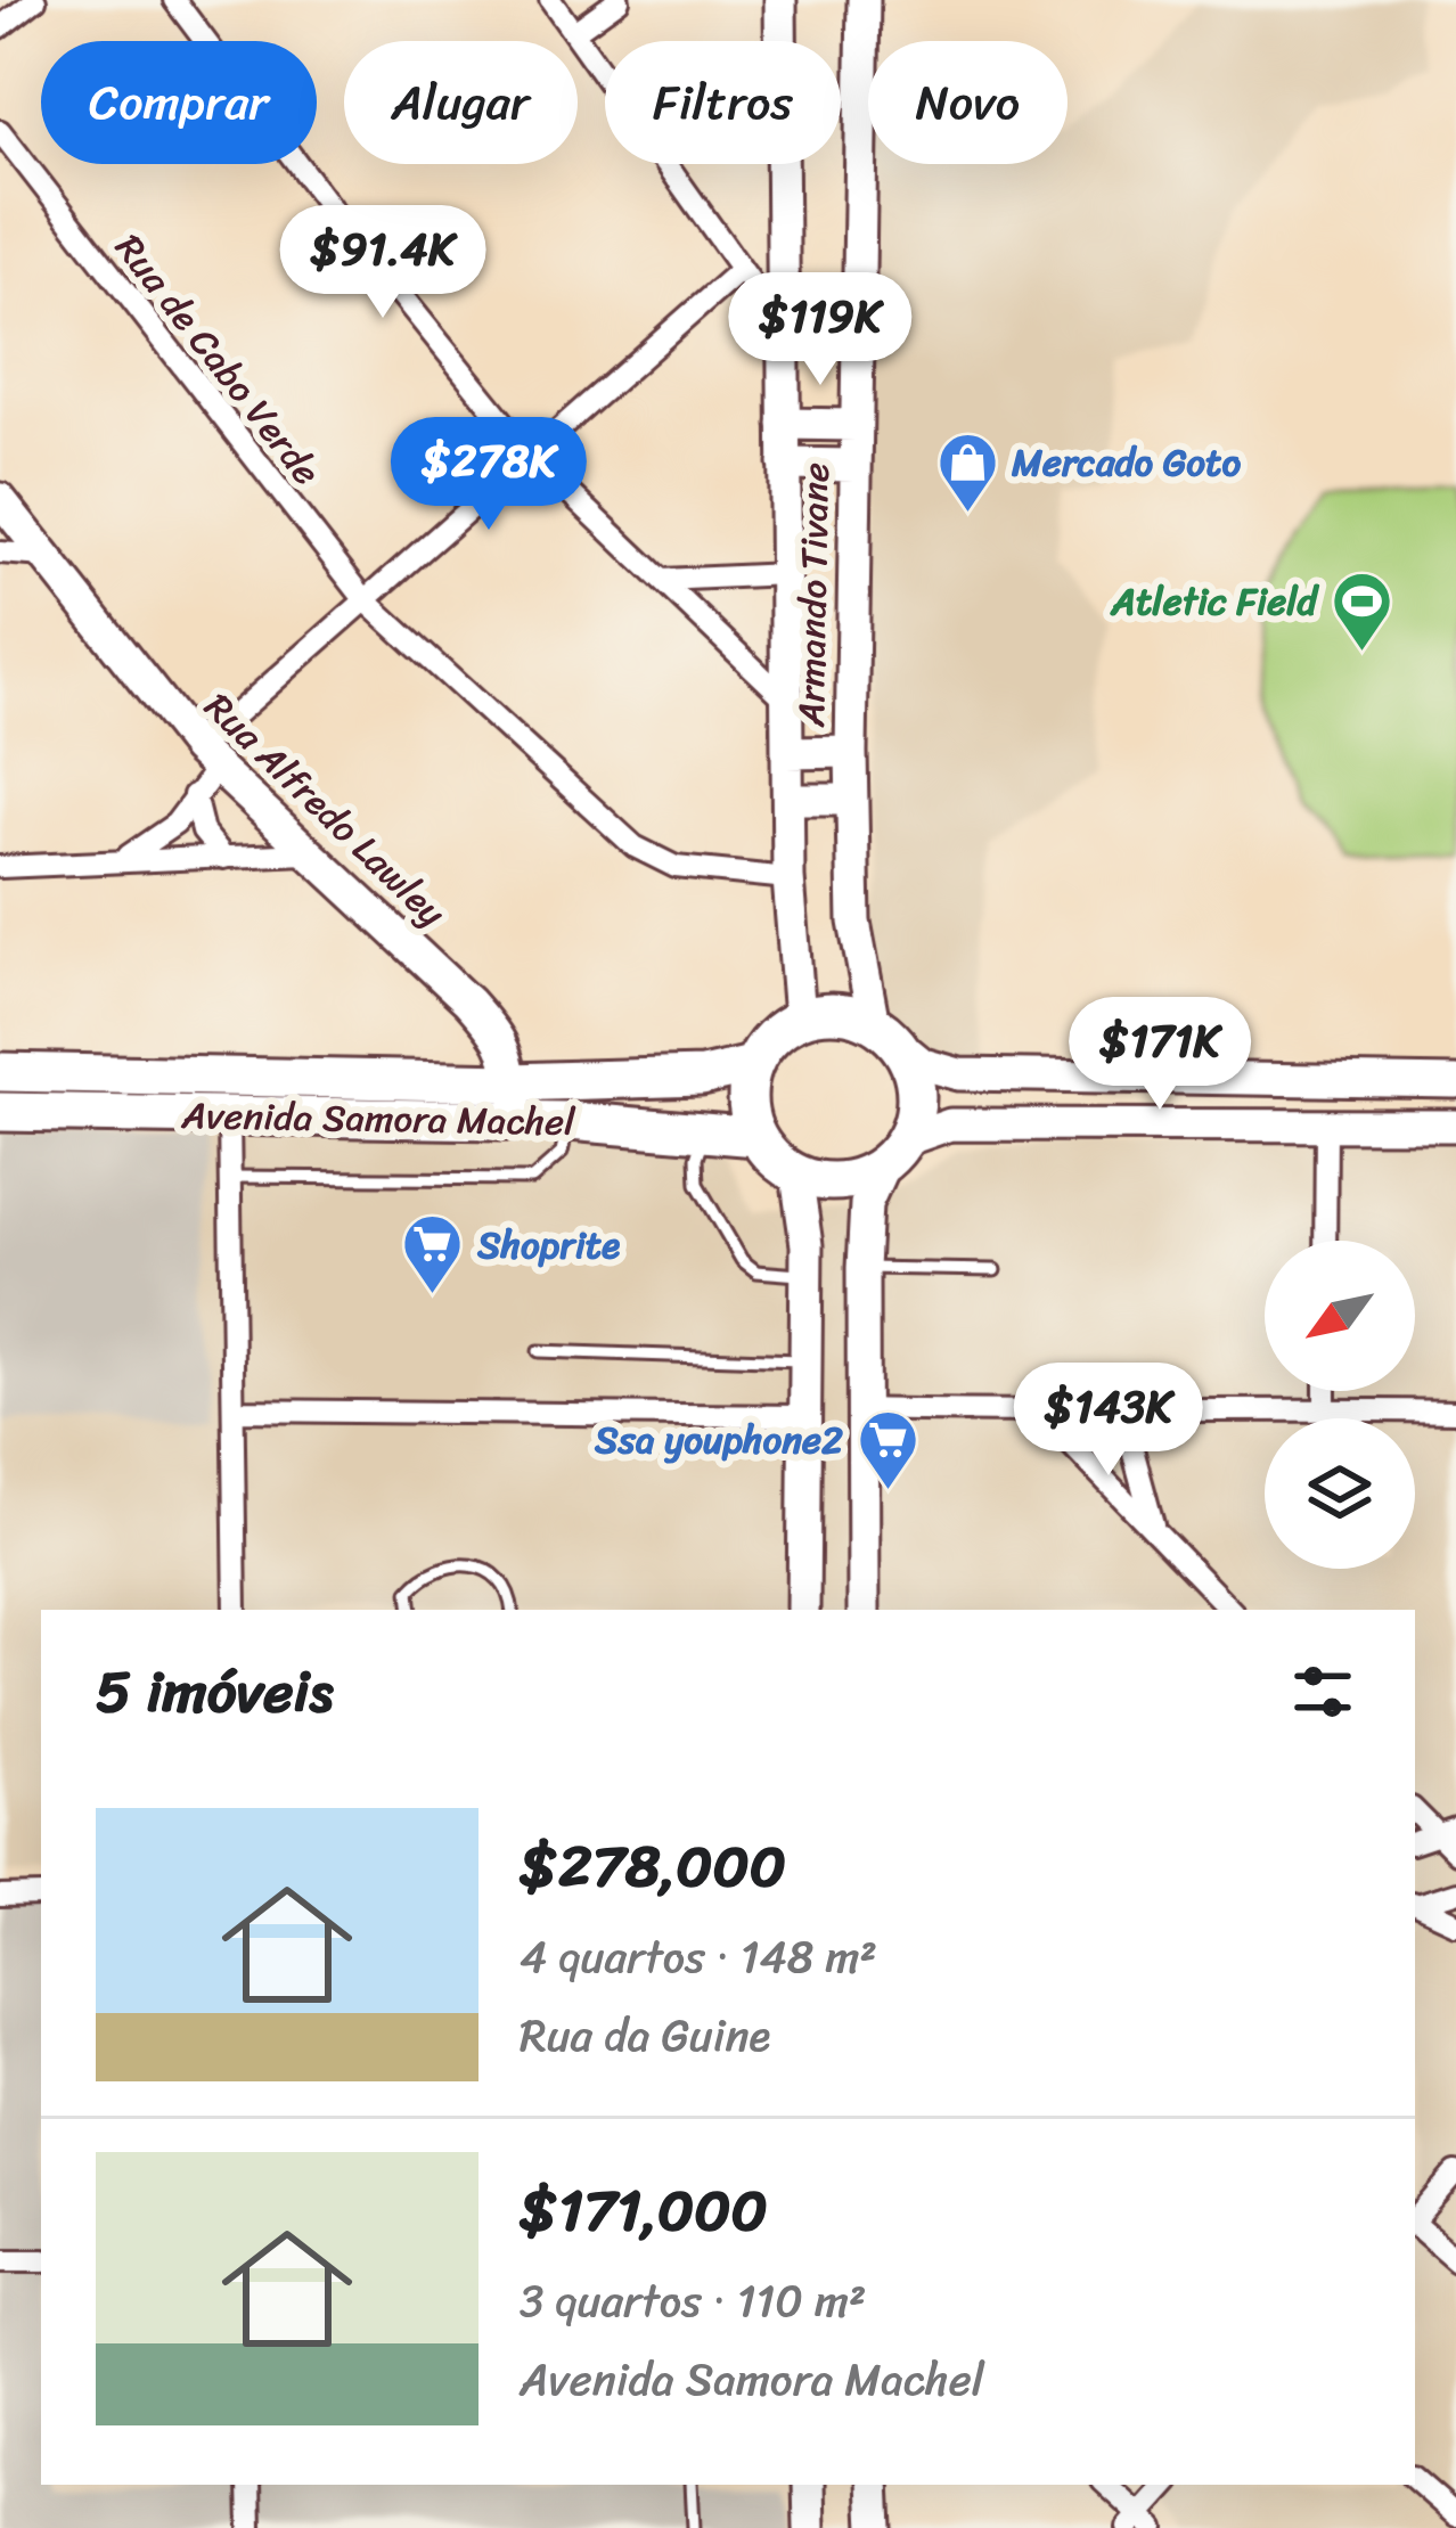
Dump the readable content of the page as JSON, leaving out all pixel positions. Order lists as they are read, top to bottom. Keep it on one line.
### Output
{"streets":{"highway":["Avenida Samora Machel"],"street":["Rua de Cabo Verde","Armando Tivane","Rua Alfredo Lawley"]},"crossings":[["Rua de Cabo Verde","Armando Tivane"],["Armando Tivane","Avenida Samora Machel"],["Rua Alfredo Lawley","Avenida Samora Machel"]],"places":{"shop":["Mercado Goto"],"sports":["Atletic Field"],"supermarket":["Shoprite","Ssa youphone2"]},"north":"bottom left","page":{"chip":["Comprar","Alugar","Filtros","Novo"],"price":["$91.4K","$119K","$278K","$171K","$143K"],"heading":"5 imóveis","list":[{"name":"$278,000","note":"4 quartos · 148 m² · Rua da Guine"},{"name":"$171,000","note":"3 quartos · 110 m² · Avenida Samora Machel"}]}}
